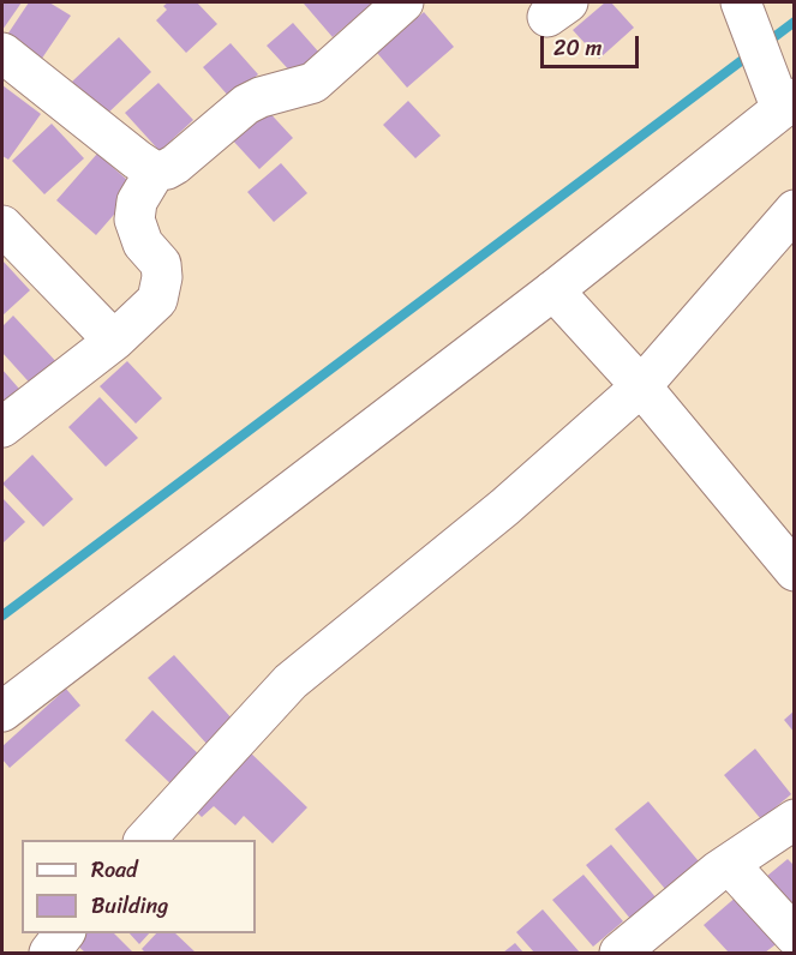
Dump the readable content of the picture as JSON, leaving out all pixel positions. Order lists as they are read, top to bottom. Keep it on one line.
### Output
{"legend":["Road","Building"],"scale_bar":"20 m"}
